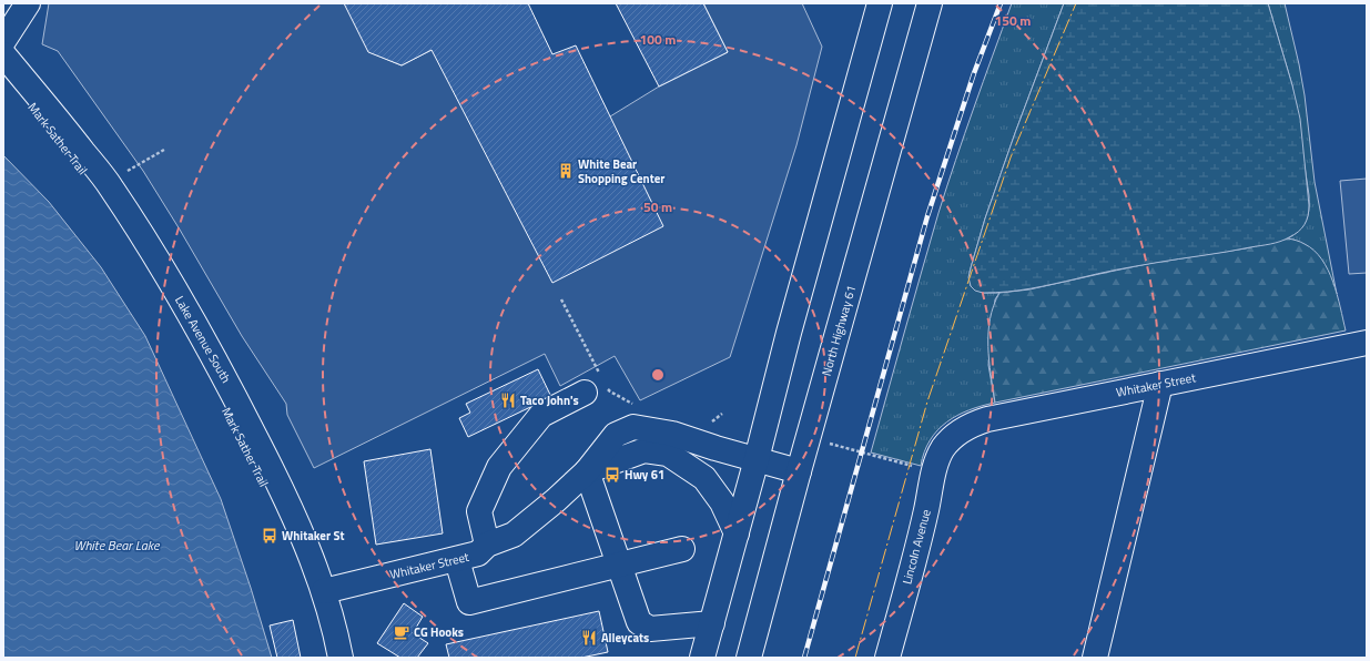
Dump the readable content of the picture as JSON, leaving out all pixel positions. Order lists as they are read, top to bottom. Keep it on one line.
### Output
{"streets":{"street":["North Highway 61","Lake Avenue South","Whitaker Street","Lincoln Avenue"]},"crossings":[["North Highway 61","Whitaker Street"],["Lake Avenue South","Whitaker Street"],["Whitaker Street","Lincoln Avenue"]],"water":["White Bear Lake"],"places":{"building":["White Bear Shopping Center"],"restaurant":["Taco John's","Alleycats"],"bus stop":["Hwy 61","Whitaker St"],"cafe":["CG Hooks"]},"rings":["150 m","100 m","50 m"]}
